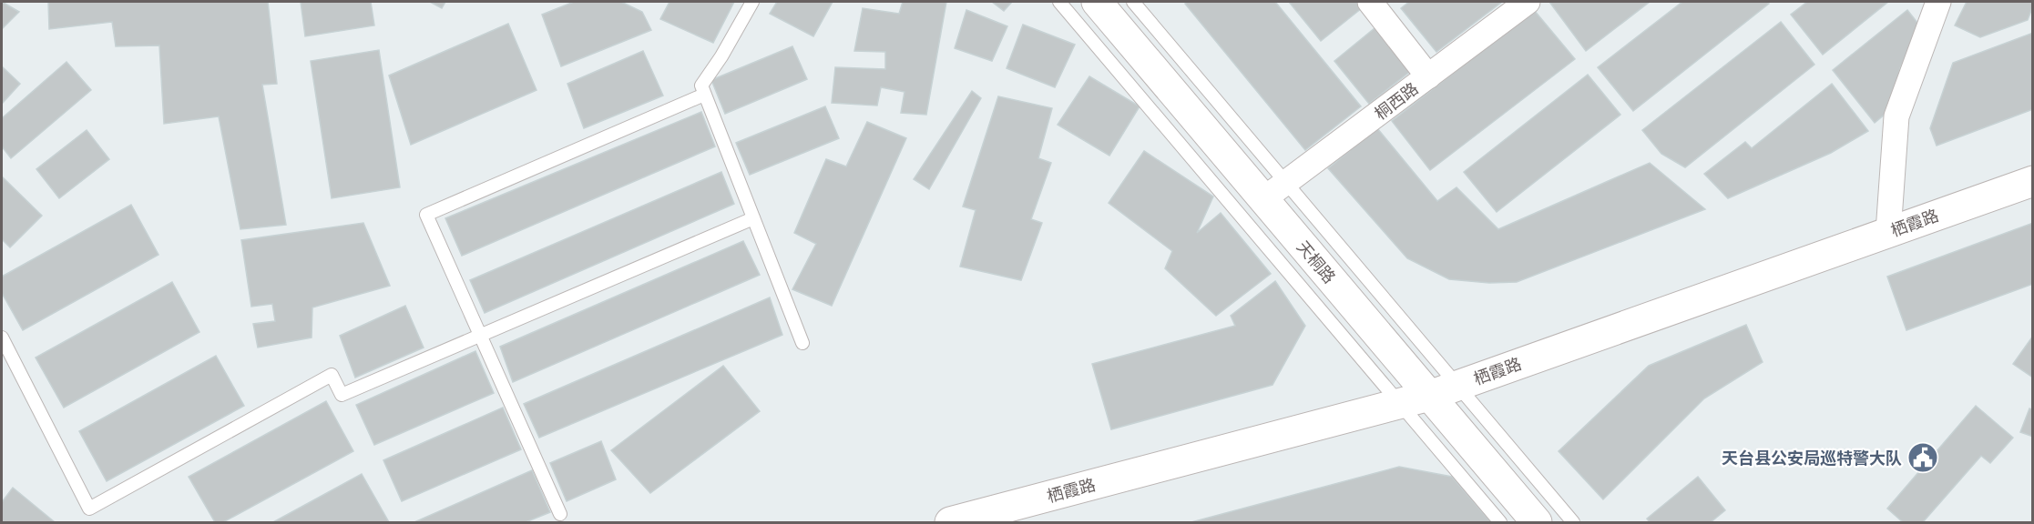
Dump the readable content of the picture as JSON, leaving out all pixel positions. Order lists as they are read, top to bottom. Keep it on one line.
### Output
{"streets":{"street":["桐西路","栖霞路","天桐路"]},"crossings":[["桐西路","天桐路"],["栖霞路","天桐路"]],"places":{"public building":["天台县公安局巡特警大队"]}}
